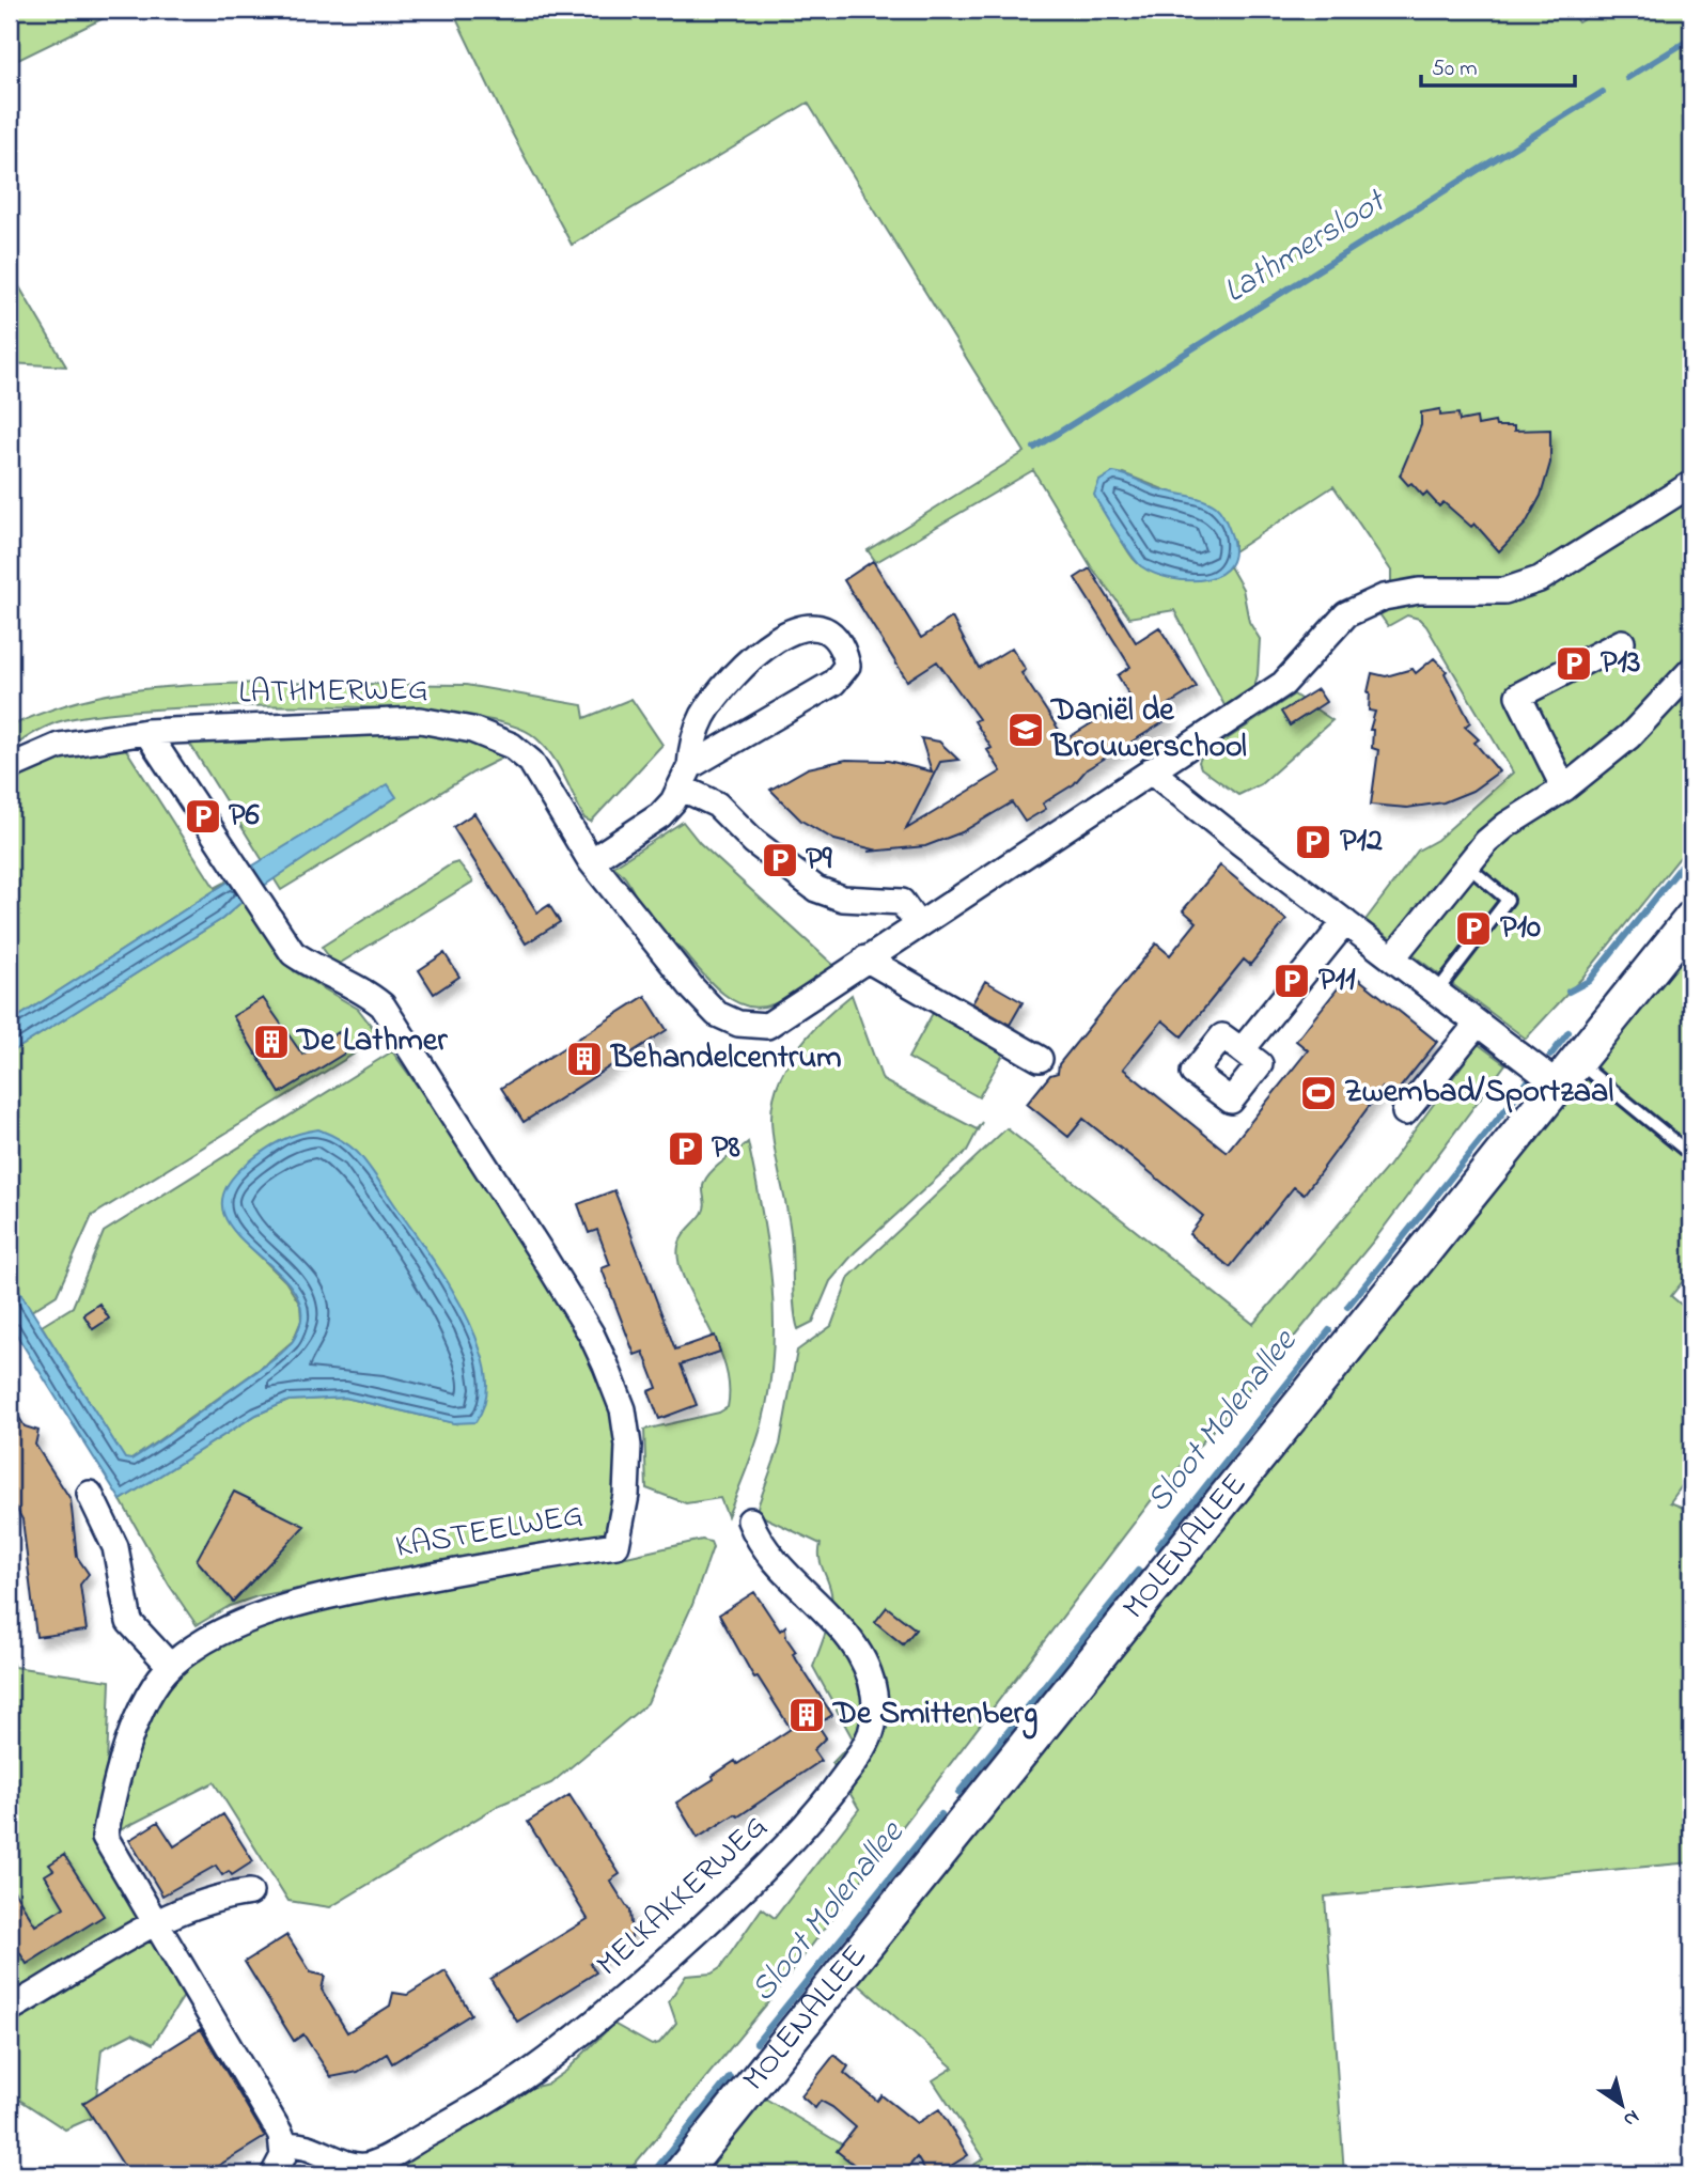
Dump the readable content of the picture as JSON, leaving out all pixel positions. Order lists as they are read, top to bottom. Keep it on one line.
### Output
{"streets":{"main road":["MOLENALLEE"],"street":["LATHMERWEG","KASTEELWEG","MELKAKKERWEG"]},"crossings":[["LATHMERWEG","KASTEELWEG"]],"water":["Lathmersloot","Sloot Molenallee"],"places":{"parking":["P13","P6","P12","P9","P10","P11","P8"],"school or university":["Daniël de Brouwerschool"],"building":["De Lathmer","Behandelcentrum","De Smittenberg"],"sports":["Zwembad/Sportzaal"]},"scale_bar":"50 m","north":"bottom right"}
